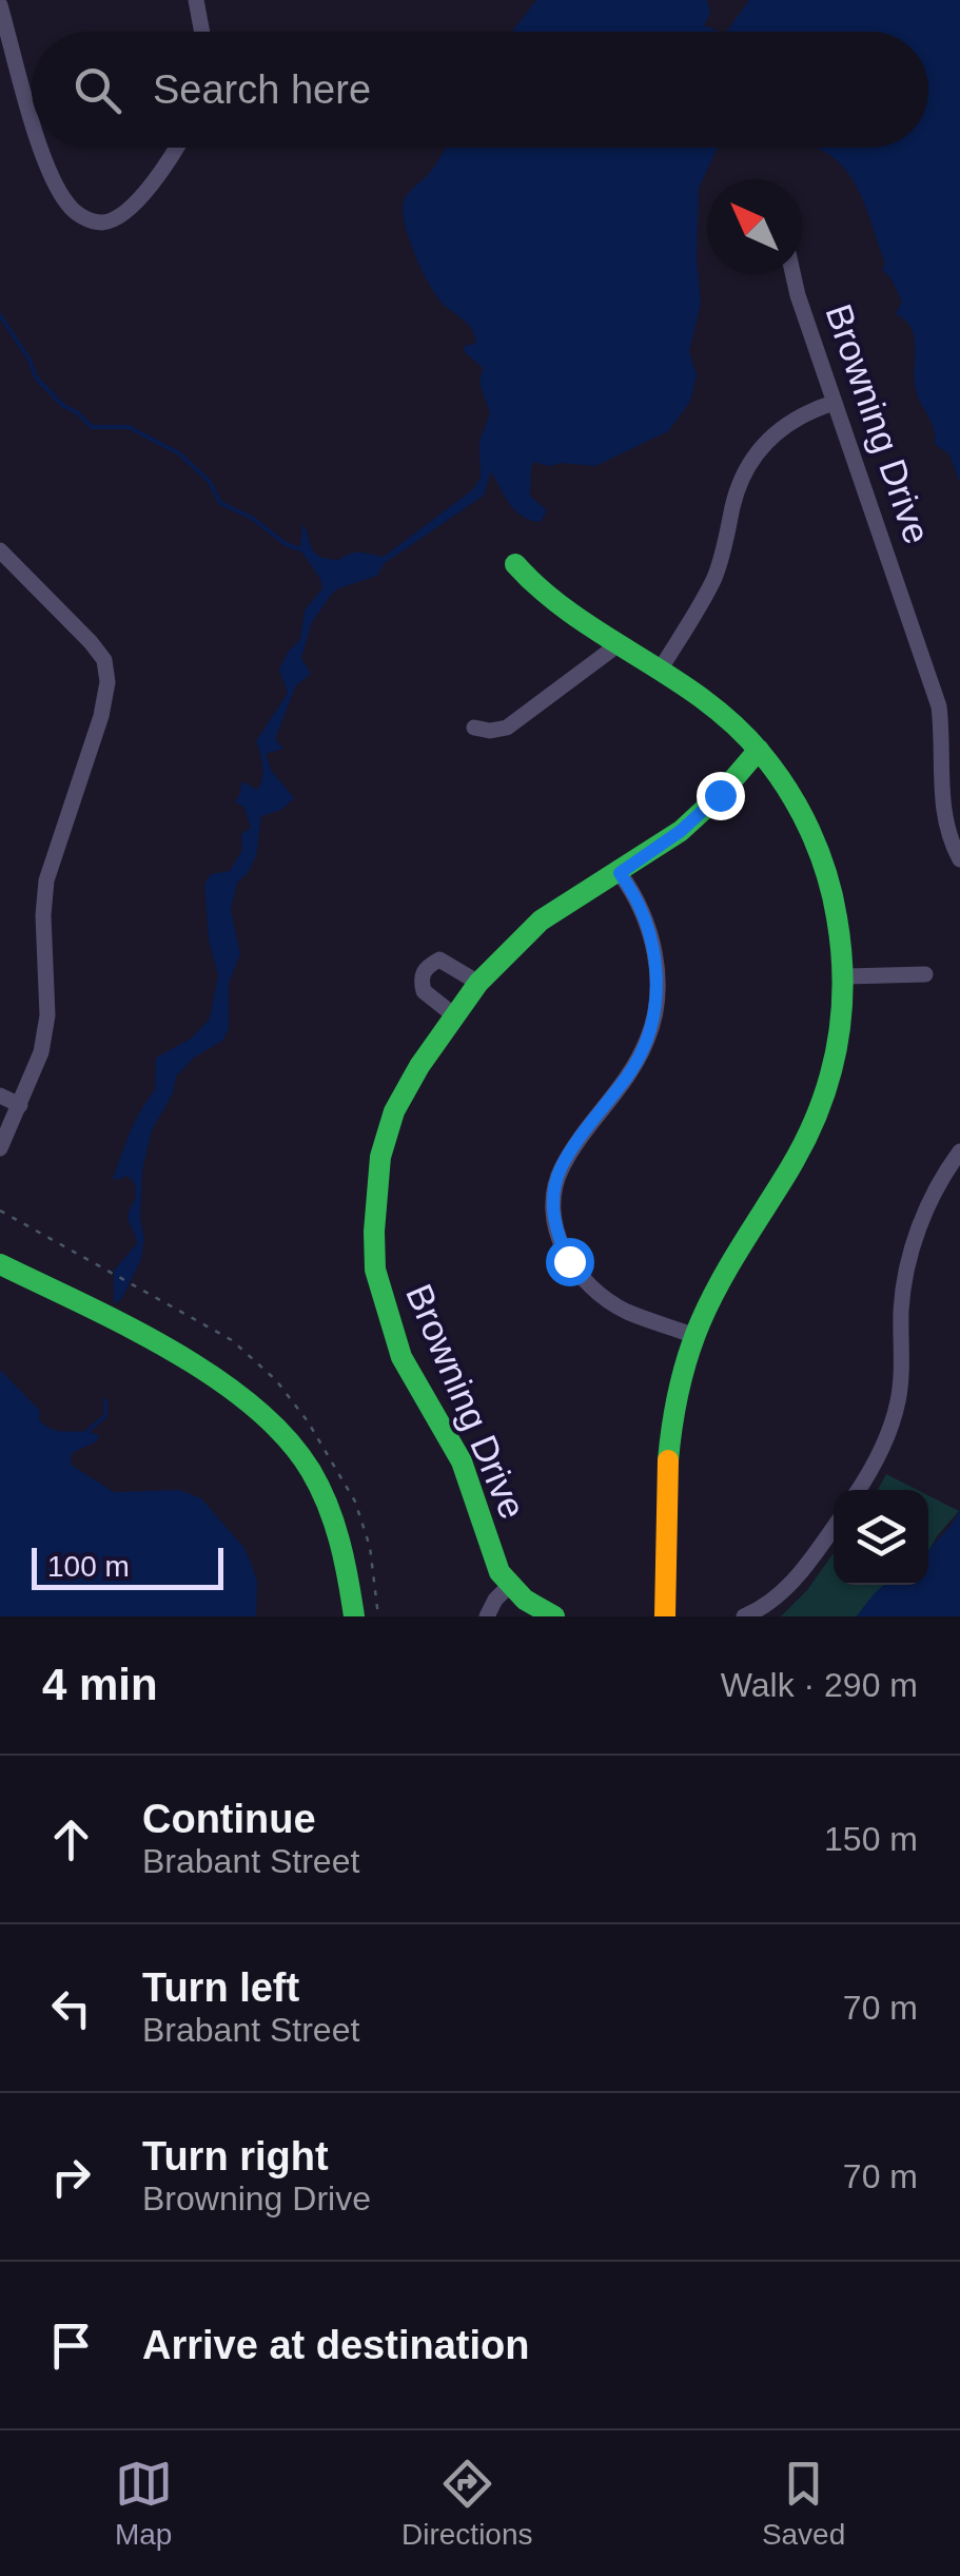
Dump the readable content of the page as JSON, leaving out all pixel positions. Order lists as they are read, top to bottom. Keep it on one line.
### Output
{"streets":{"street":["Browning Drive"]},"scale_bar":"100 m","north":"top left","page":{"search":"Search here","scale":"100 m","heading":["4 min","Walk · 290 m"],"list":[["Continue","Brabant Street","150 m"],["Turn left","Brabant Street","70 m"],["Turn right","Browning Drive","70 m"],"Arrive at destination"],"nav":["Map","Directions","Saved"]}}
